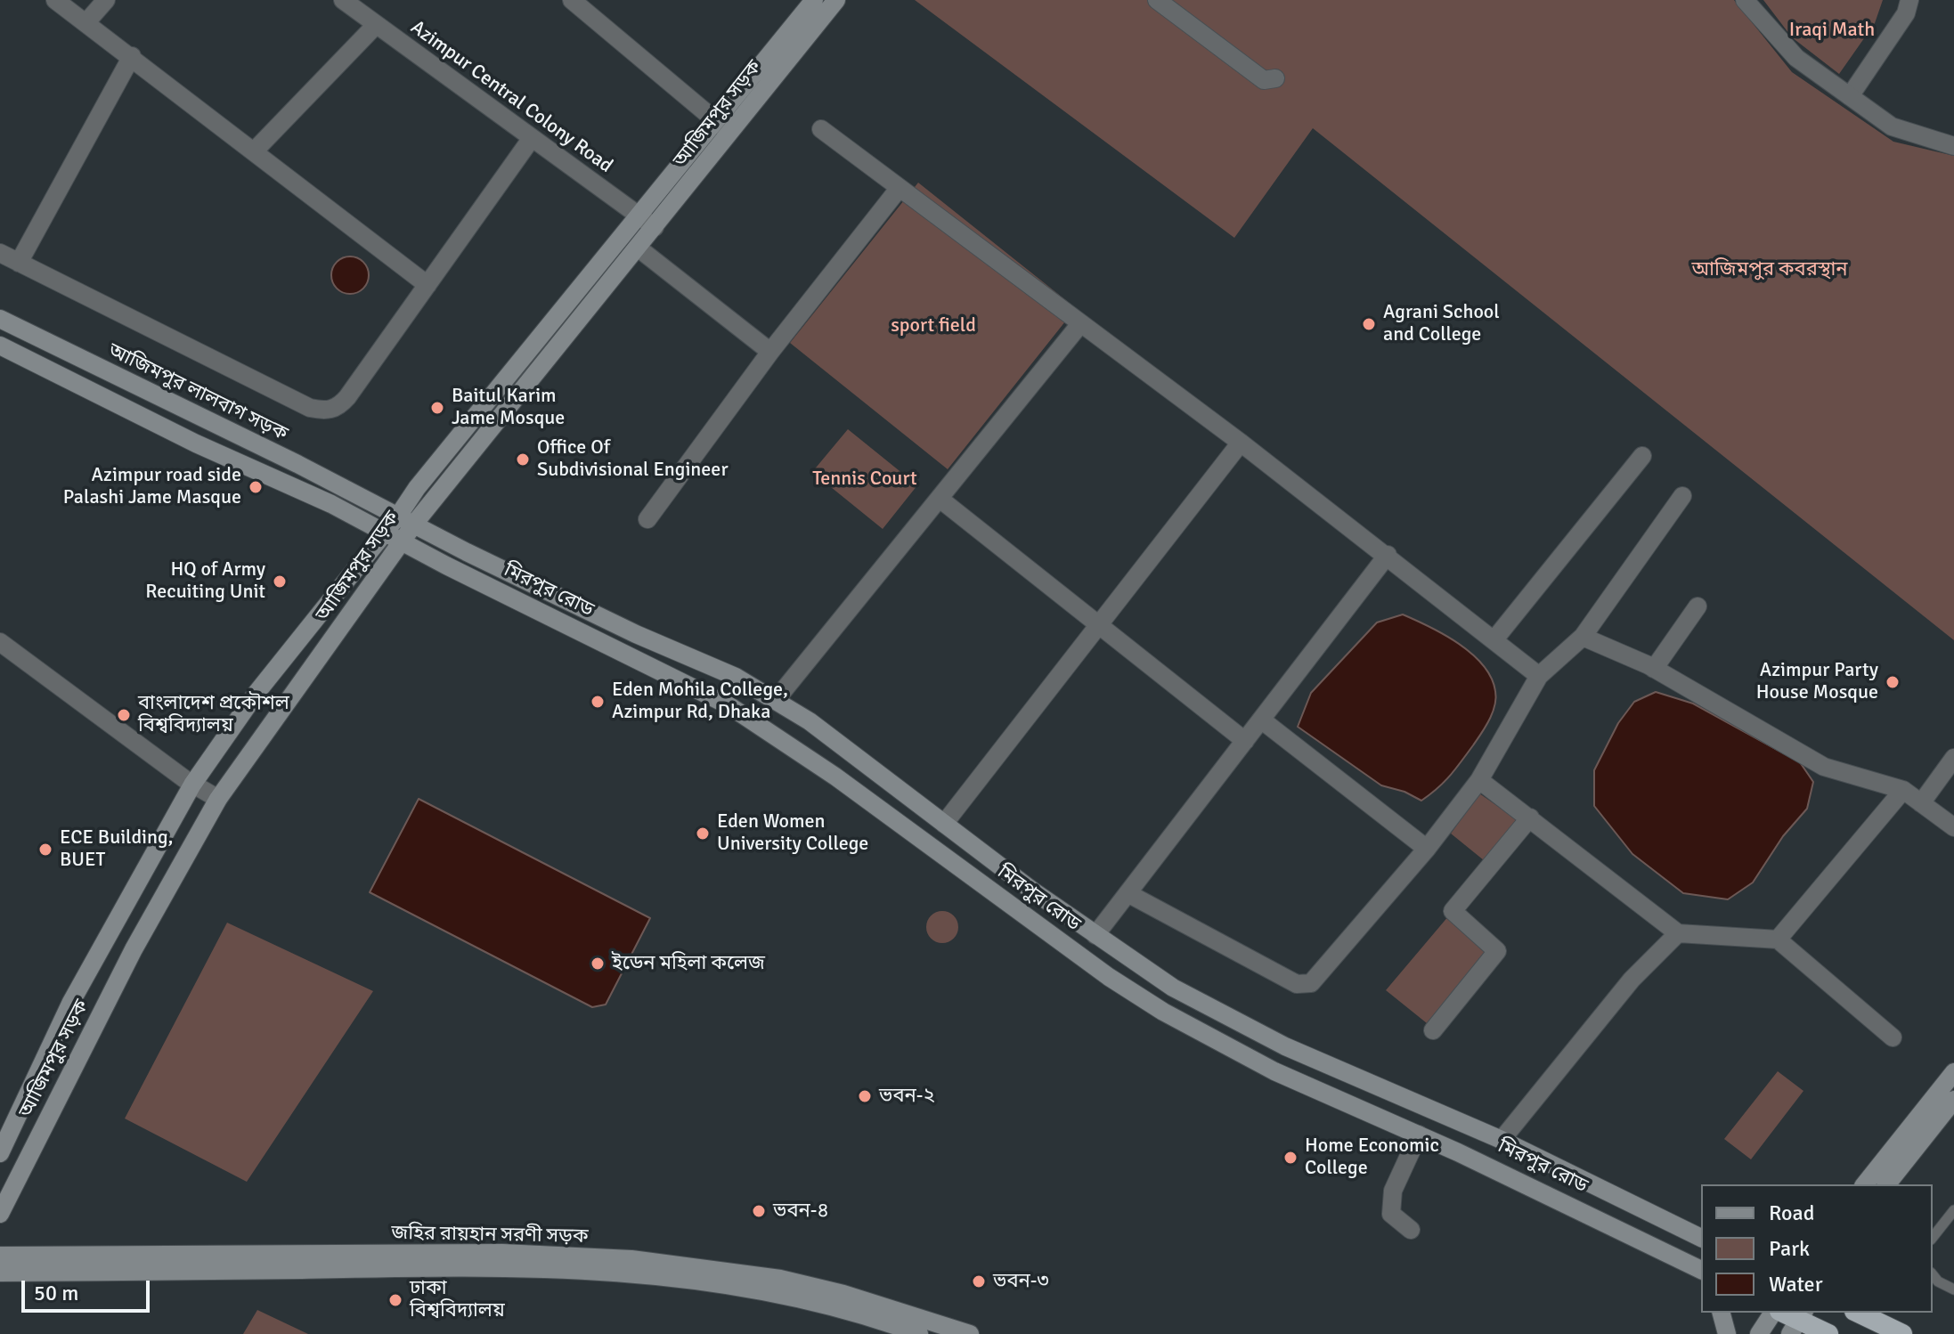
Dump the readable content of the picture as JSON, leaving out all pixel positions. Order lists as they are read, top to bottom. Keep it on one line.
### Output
{"streets":{"main road":["আজিমপুর সড়ক","আজিমপুর লালবাগ সড়ক","মিরপুর রোড","জহির রায়হান সরণী সড়ক"],"street":["Azimpur Central Colony Road"]},"crossings":[["Azimpur Central Colony Road","আজিমপুর সড়ক"],["আজিমপুর সড়ক","আজিমপুর লালবাগ সড়ক"],["আজিমপুর সড়ক","মিরপুর রোড"],["আজিমপুর লালবাগ সড়ক","মিরপুর রোড"]],"parks":["Iraqi Math","আজিমপুর কবরস্থান","sport field","Tennis Court"],"places":["Agrani School and College","Baitul Karim Jame Mosque","Office Of Subdivisional Engineer","Azimpur road side Palashi Jame Masque","HQ of Army Recuiting Unit","Azimpur Party House Mosque","Eden Mohila College, Azimpur Rd, Dhaka","বাংলাদেশ প্রকৌশল বিশ্ববিদ্যালয়","Eden Women University College","ECE Building, BUET","ইডেন মহিলা কলেজ","ভবন-২","Home Economic College","ভবন-৪","ভবন-৩","ঢাকা বিশ্ববিদ্যালয়"],"legend":["Road","Park","Water"],"scale_bar":"50 m"}
